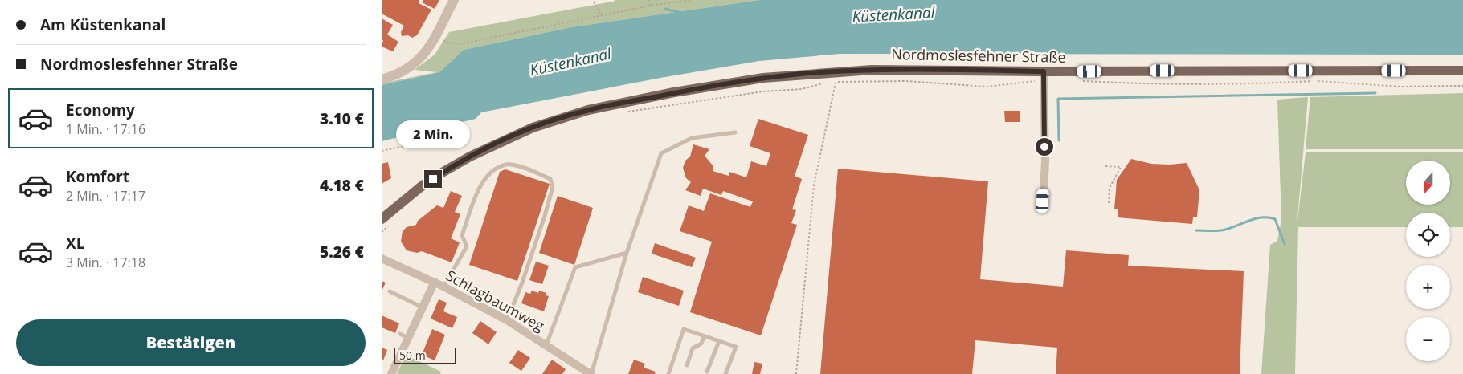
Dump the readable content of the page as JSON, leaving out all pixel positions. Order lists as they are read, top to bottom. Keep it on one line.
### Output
{"streets":{"main road":["Nordmoslesfehner Straße"],"street":["Schlagbaumweg"]},"water":["Küstenkanal"],"scale_bar":"50 m","north":"bottom","page":{"banner":["Am Küstenkanal","Nordmoslesfehner Straße"],"list":[{"name":"Economy","note":"1 Min. · 17:16","value":"3.10 €"},{"name":"Komfort","note":"2 Min. · 17:17","value":"4.18 €"},{"name":"XL","note":"3 Min. · 17:18","value":"5.26 €"}],"bubble":"2 Min.","map_buttons":["+","−"],"buttons":"Bestätigen","scale":"50 m"}}
